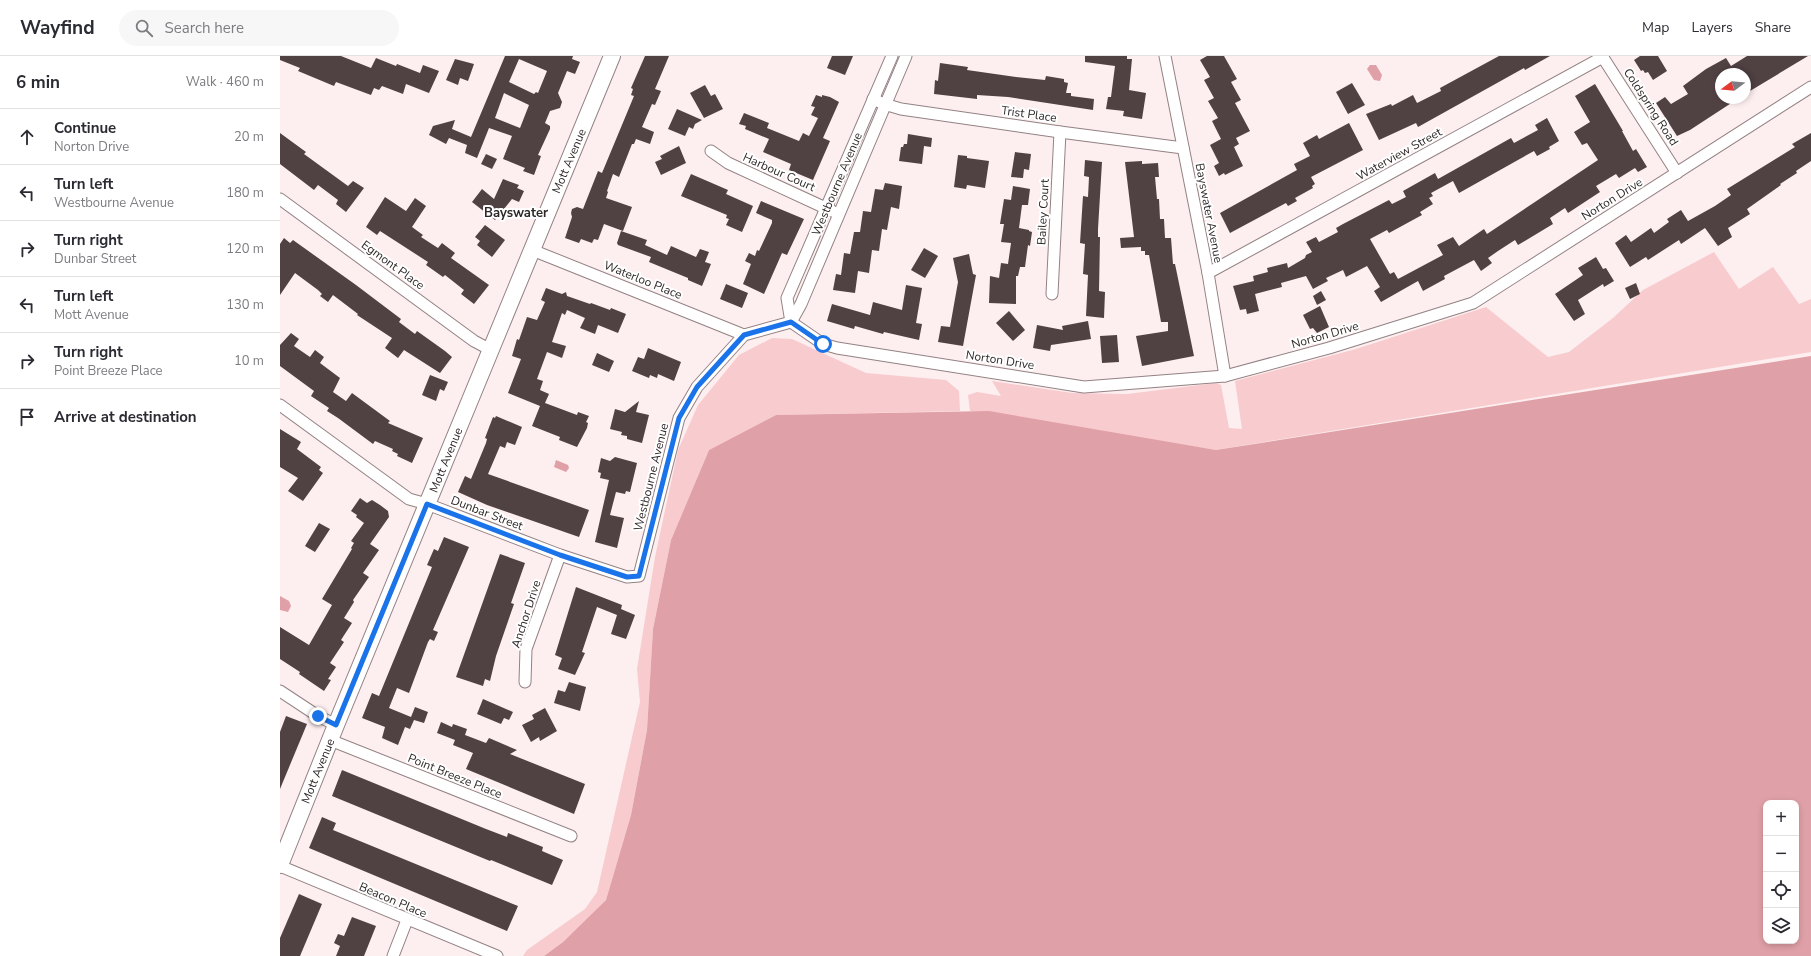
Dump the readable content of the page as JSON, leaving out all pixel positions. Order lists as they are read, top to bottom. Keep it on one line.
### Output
{"streets":{"street":["Coldspring Road","Trist Place","Waterview Street","Mott Avenue","Harbour Court","Westbourne Avenue","Norton Drive","Bailey Court","Bayswater Avenue","Egmont Place","Waterloo Place","Dunbar Street","Anchor Drive","Point Breeze Place","Beacon Place"]},"crossings":[["Coldspring Road","Waterview Street"],["Coldspring Road","Norton Drive"],["Trist Place","Westbourne Avenue"],["Trist Place","Bailey Court"],["Trist Place","Bayswater Avenue"],["Waterview Street","Bayswater Avenue"],["Mott Avenue","Egmont Place"],["Mott Avenue","Waterloo Place"],["Mott Avenue","Dunbar Street"],["Mott Avenue","Point Breeze Place"],["Mott Avenue","Beacon Place"],["Harbour Court","Westbourne Avenue"],["Westbourne Avenue","Norton Drive"],["Westbourne Avenue","Waterloo Place"],["Westbourne Avenue","Dunbar Street"],["Norton Drive","Bayswater Avenue"],["Dunbar Street","Anchor Drive"]],"districts":["Bayswater"],"north":"left","page":{"header":"Wayfind","search":"Search here","nav":["Map","Layers","Share"],"heading":["6 min","Walk · 460 m"],"list":[["Continue","Norton Drive","20 m"],["Turn left","Westbourne Avenue","180 m"],["Turn right","Dunbar Street","120 m"],["Turn left","Mott Avenue","130 m"],["Turn right","Point Breeze Place","10 m"],"Arrive at destination"],"map_buttons":["+","−"]}}
